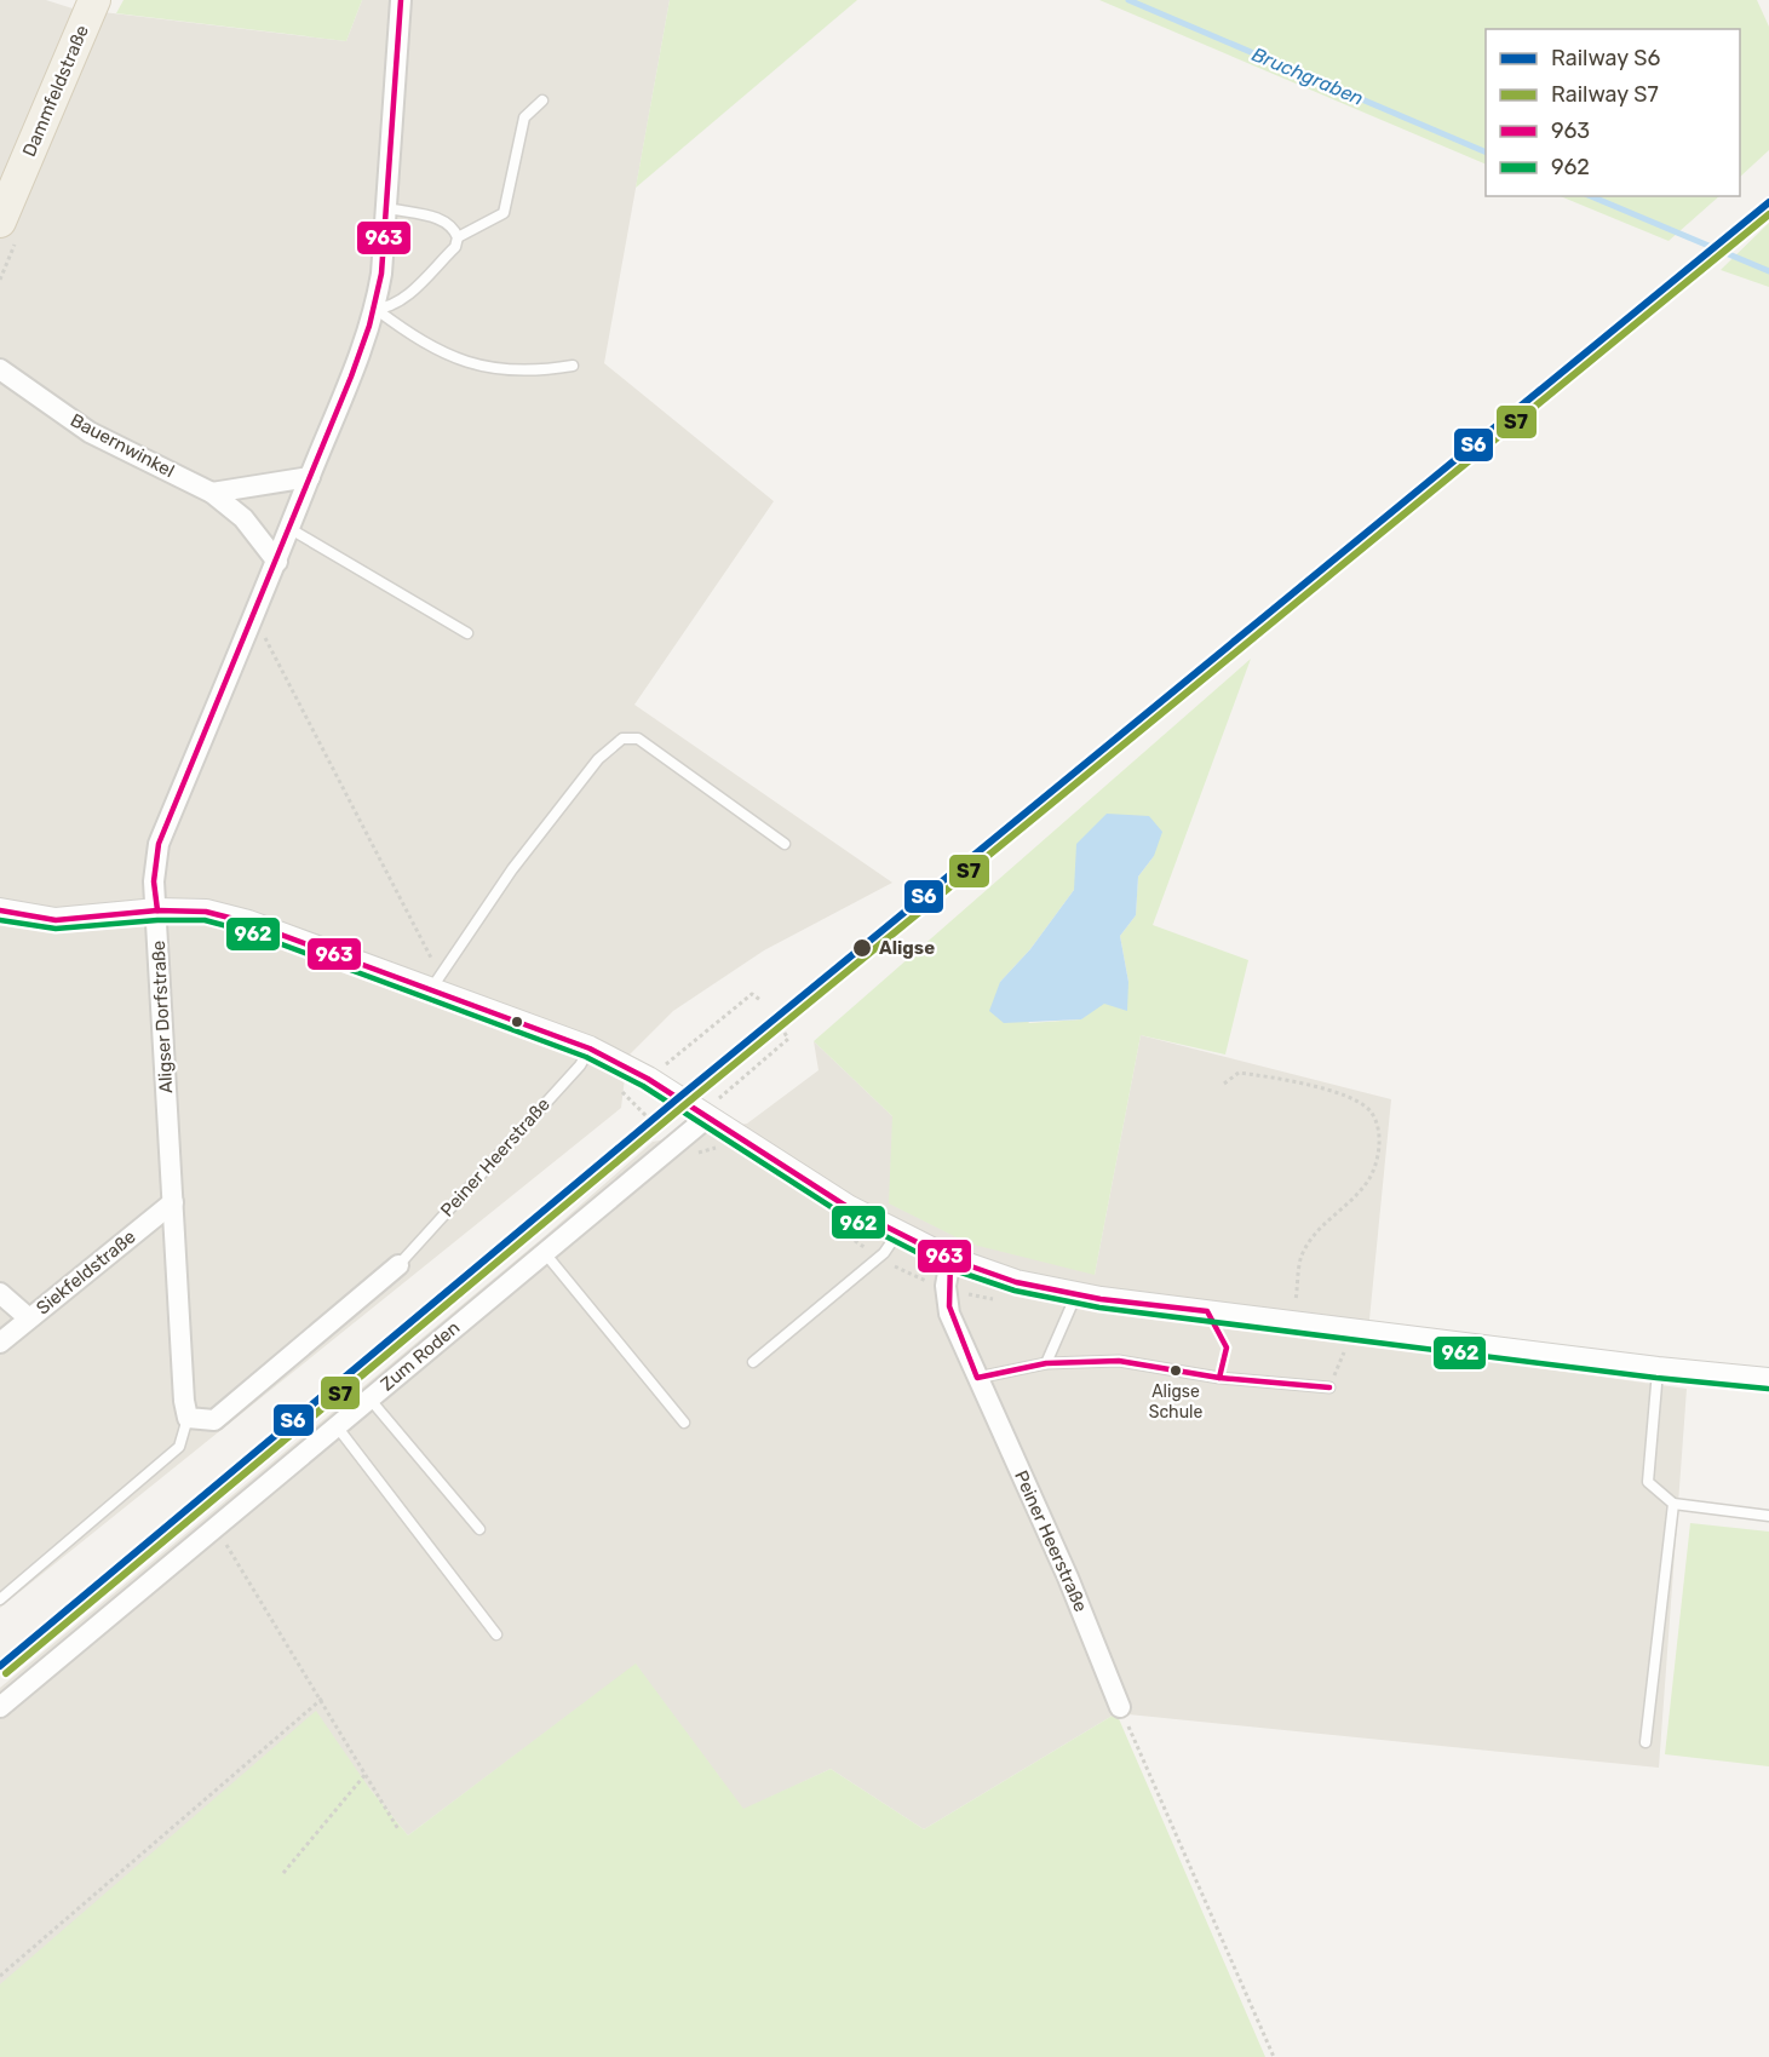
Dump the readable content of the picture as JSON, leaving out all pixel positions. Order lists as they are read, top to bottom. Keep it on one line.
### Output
{"streets":{"main road":["Dammfeldstraße"],"street":["Bauernwinkel","Aligser Dorfstraße","Peiner Heerstraße","Siekfeldstraße","Zum Roden"]},"crossings":[["Bauernwinkel","Aligser Dorfstraße"],["Aligser Dorfstraße","Siekfeldstraße"]],"water":["Bruchgraben"],"places":["Aligse","Aligse Schule"],"lines":["transit line 963","rail line S6","rail line S7","transit line 962"],"legend":["Railway S6","Railway S7","963","962"]}
